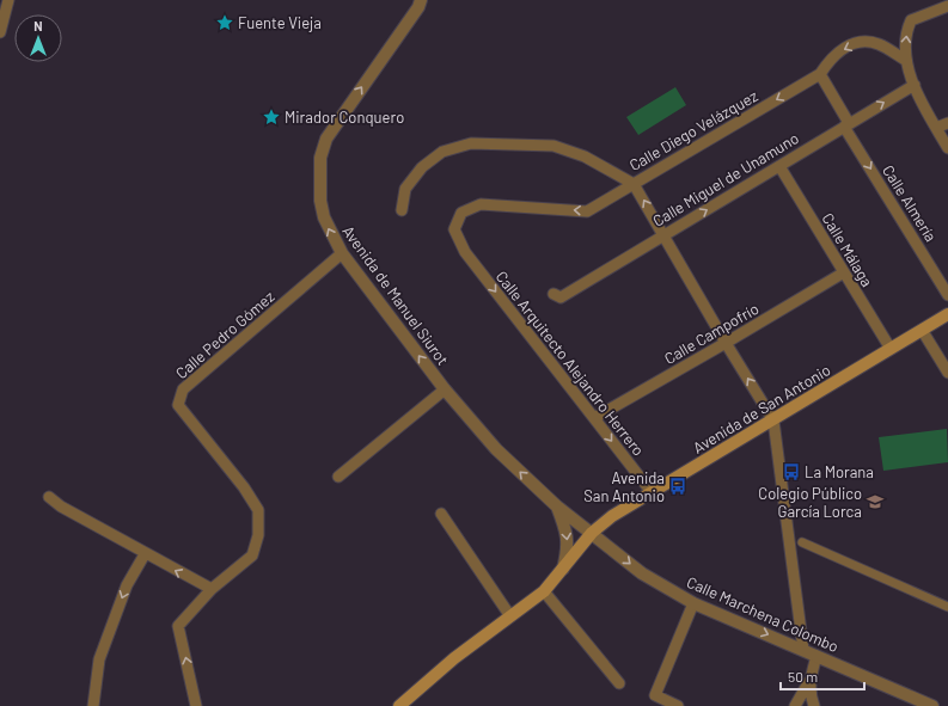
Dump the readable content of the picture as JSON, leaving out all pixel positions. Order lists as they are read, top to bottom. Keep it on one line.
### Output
{"streets":{"main road":["Avenida de Manuel Siurot","Avenida de San Antonio"],"street":["Calle Diego Velázquez","Calle Miguel de Unamuno","Calle Almería","Calle Málaga","Calle Campofrío","Calle Pedro Gómez","Calle Arquitecto Alejandro Herrero","Calle Marchena Colombo"]},"crossings":[["Calle Diego Velázquez","Calle Almería"],["Calle Diego Velázquez","Calle Arquitecto Alejandro Herrero"],["Calle Miguel de Unamuno","Calle Almería"],["Calle Miguel de Unamuno","Calle Málaga"],["Calle Málaga","Calle Campofrío"],["Calle Málaga","Avenida de San Antonio"],["Avenida de Manuel Siurot","Calle Pedro Gómez"],["Avenida de Manuel Siurot","Avenida de San Antonio"],["Avenida de Manuel Siurot","Calle Marchena Colombo"],["Calle Campofrío","Calle Arquitecto Alejandro Herrero"],["Calle Arquitecto Alejandro Herrero","Avenida de San Antonio"],["Avenida de San Antonio","Calle Marchena Colombo"]],"one_way":["Calle Diego Velázquez","Calle Miguel de Unamuno"],"places":{"place":["Fuente Vieja","Mirador Conquero"],"bus stop":["La Morana","Avenida San Antonio"],"school or university":["Colegio Público García Lorca"]},"scale_bar":"50 m","north":"top"}
